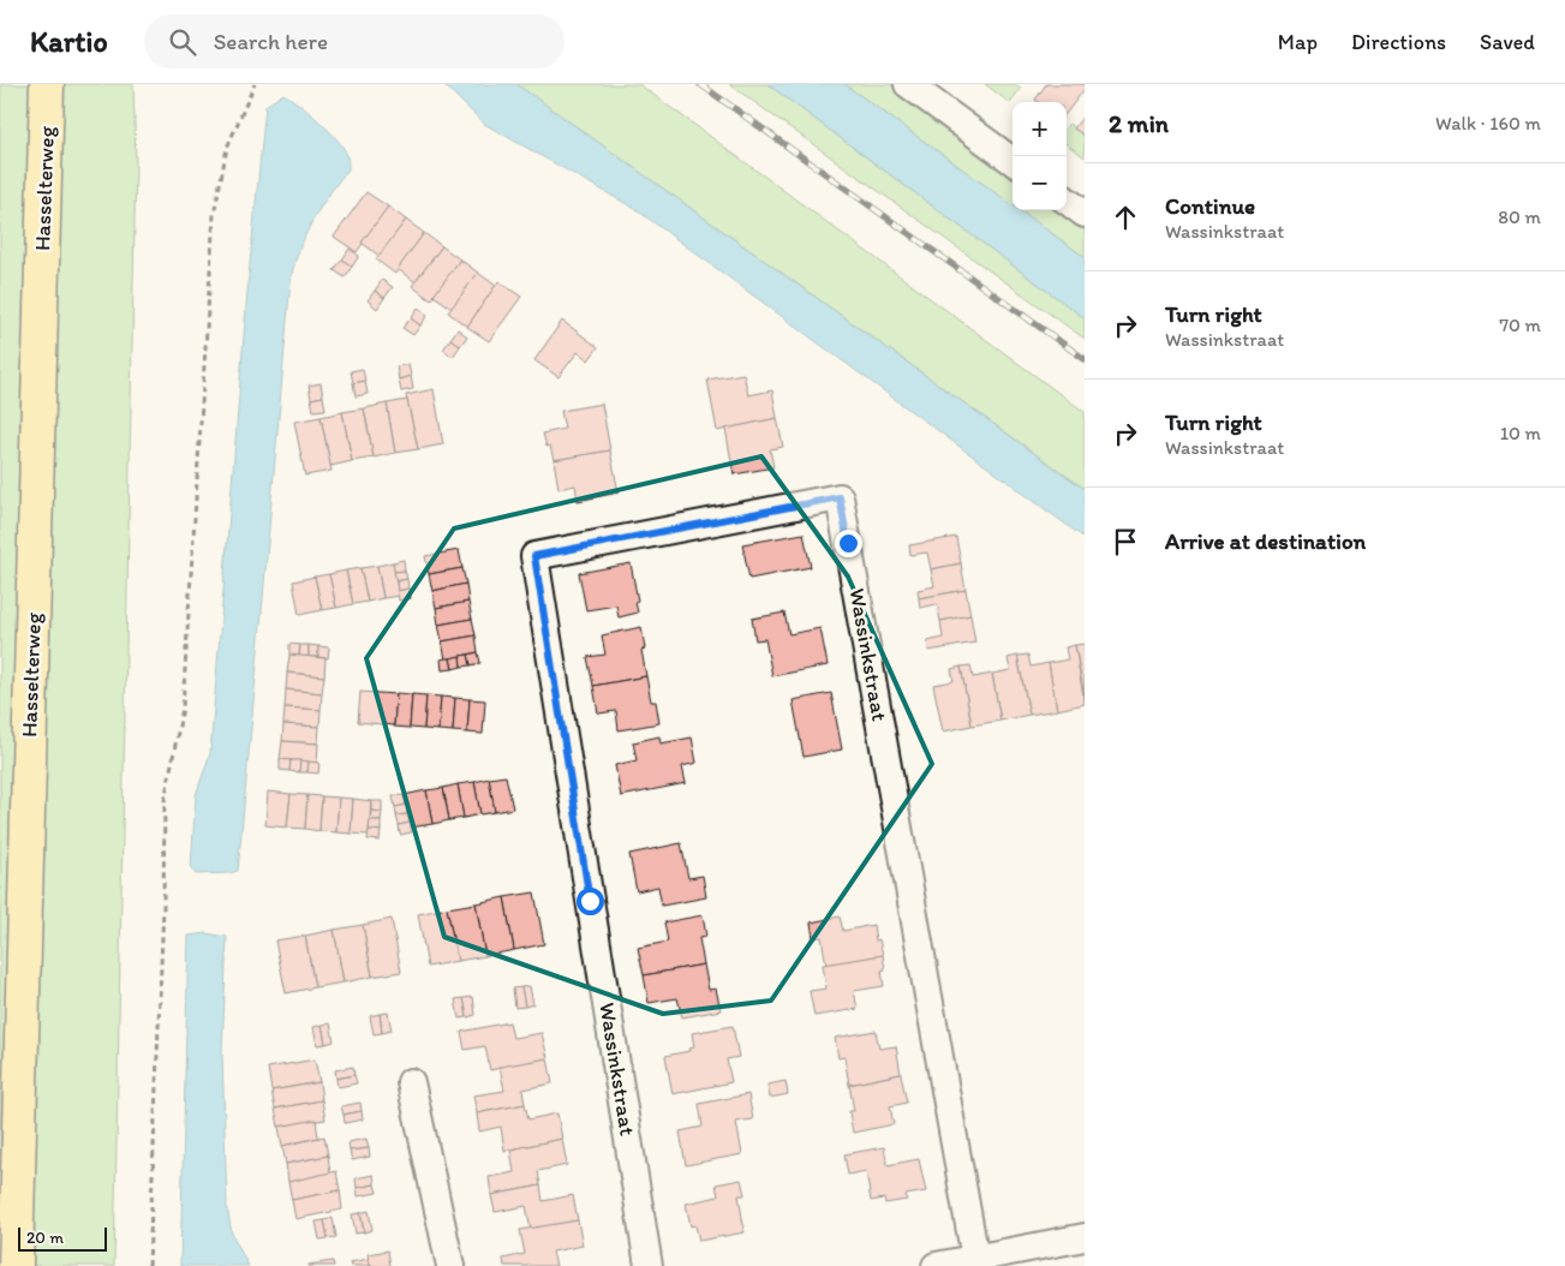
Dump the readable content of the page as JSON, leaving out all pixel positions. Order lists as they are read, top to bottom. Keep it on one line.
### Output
{"streets":{"main road":["Hasselterweg"],"street":["Wassinkstraat"]},"scale_bar":"20 m","page":{"header":"Kartio","search":"Search here","nav":["Map","Directions","Saved"],"heading":["2 min","Walk · 160 m"],"map_buttons":["+","−"],"list":[["Continue","Wassinkstraat","80 m"],["Turn right","Wassinkstraat","70 m"],["Turn right","Wassinkstraat","10 m"],"Arrive at destination"],"scale":"20 m"}}
